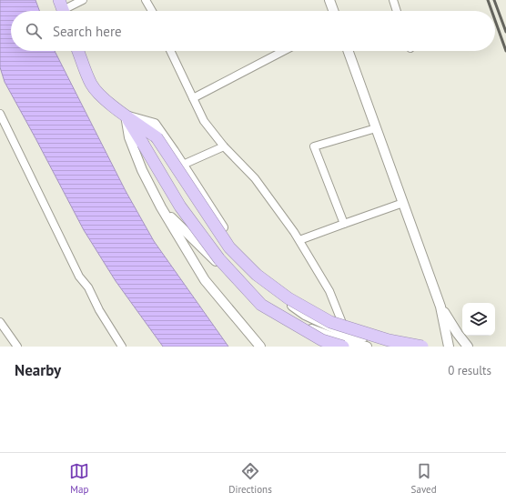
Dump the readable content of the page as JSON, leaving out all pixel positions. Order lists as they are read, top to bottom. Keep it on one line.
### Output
{"page":{"search":"Search here","heading":["Nearby","0 results"],"nav":["Map","Directions","Saved"]}}
